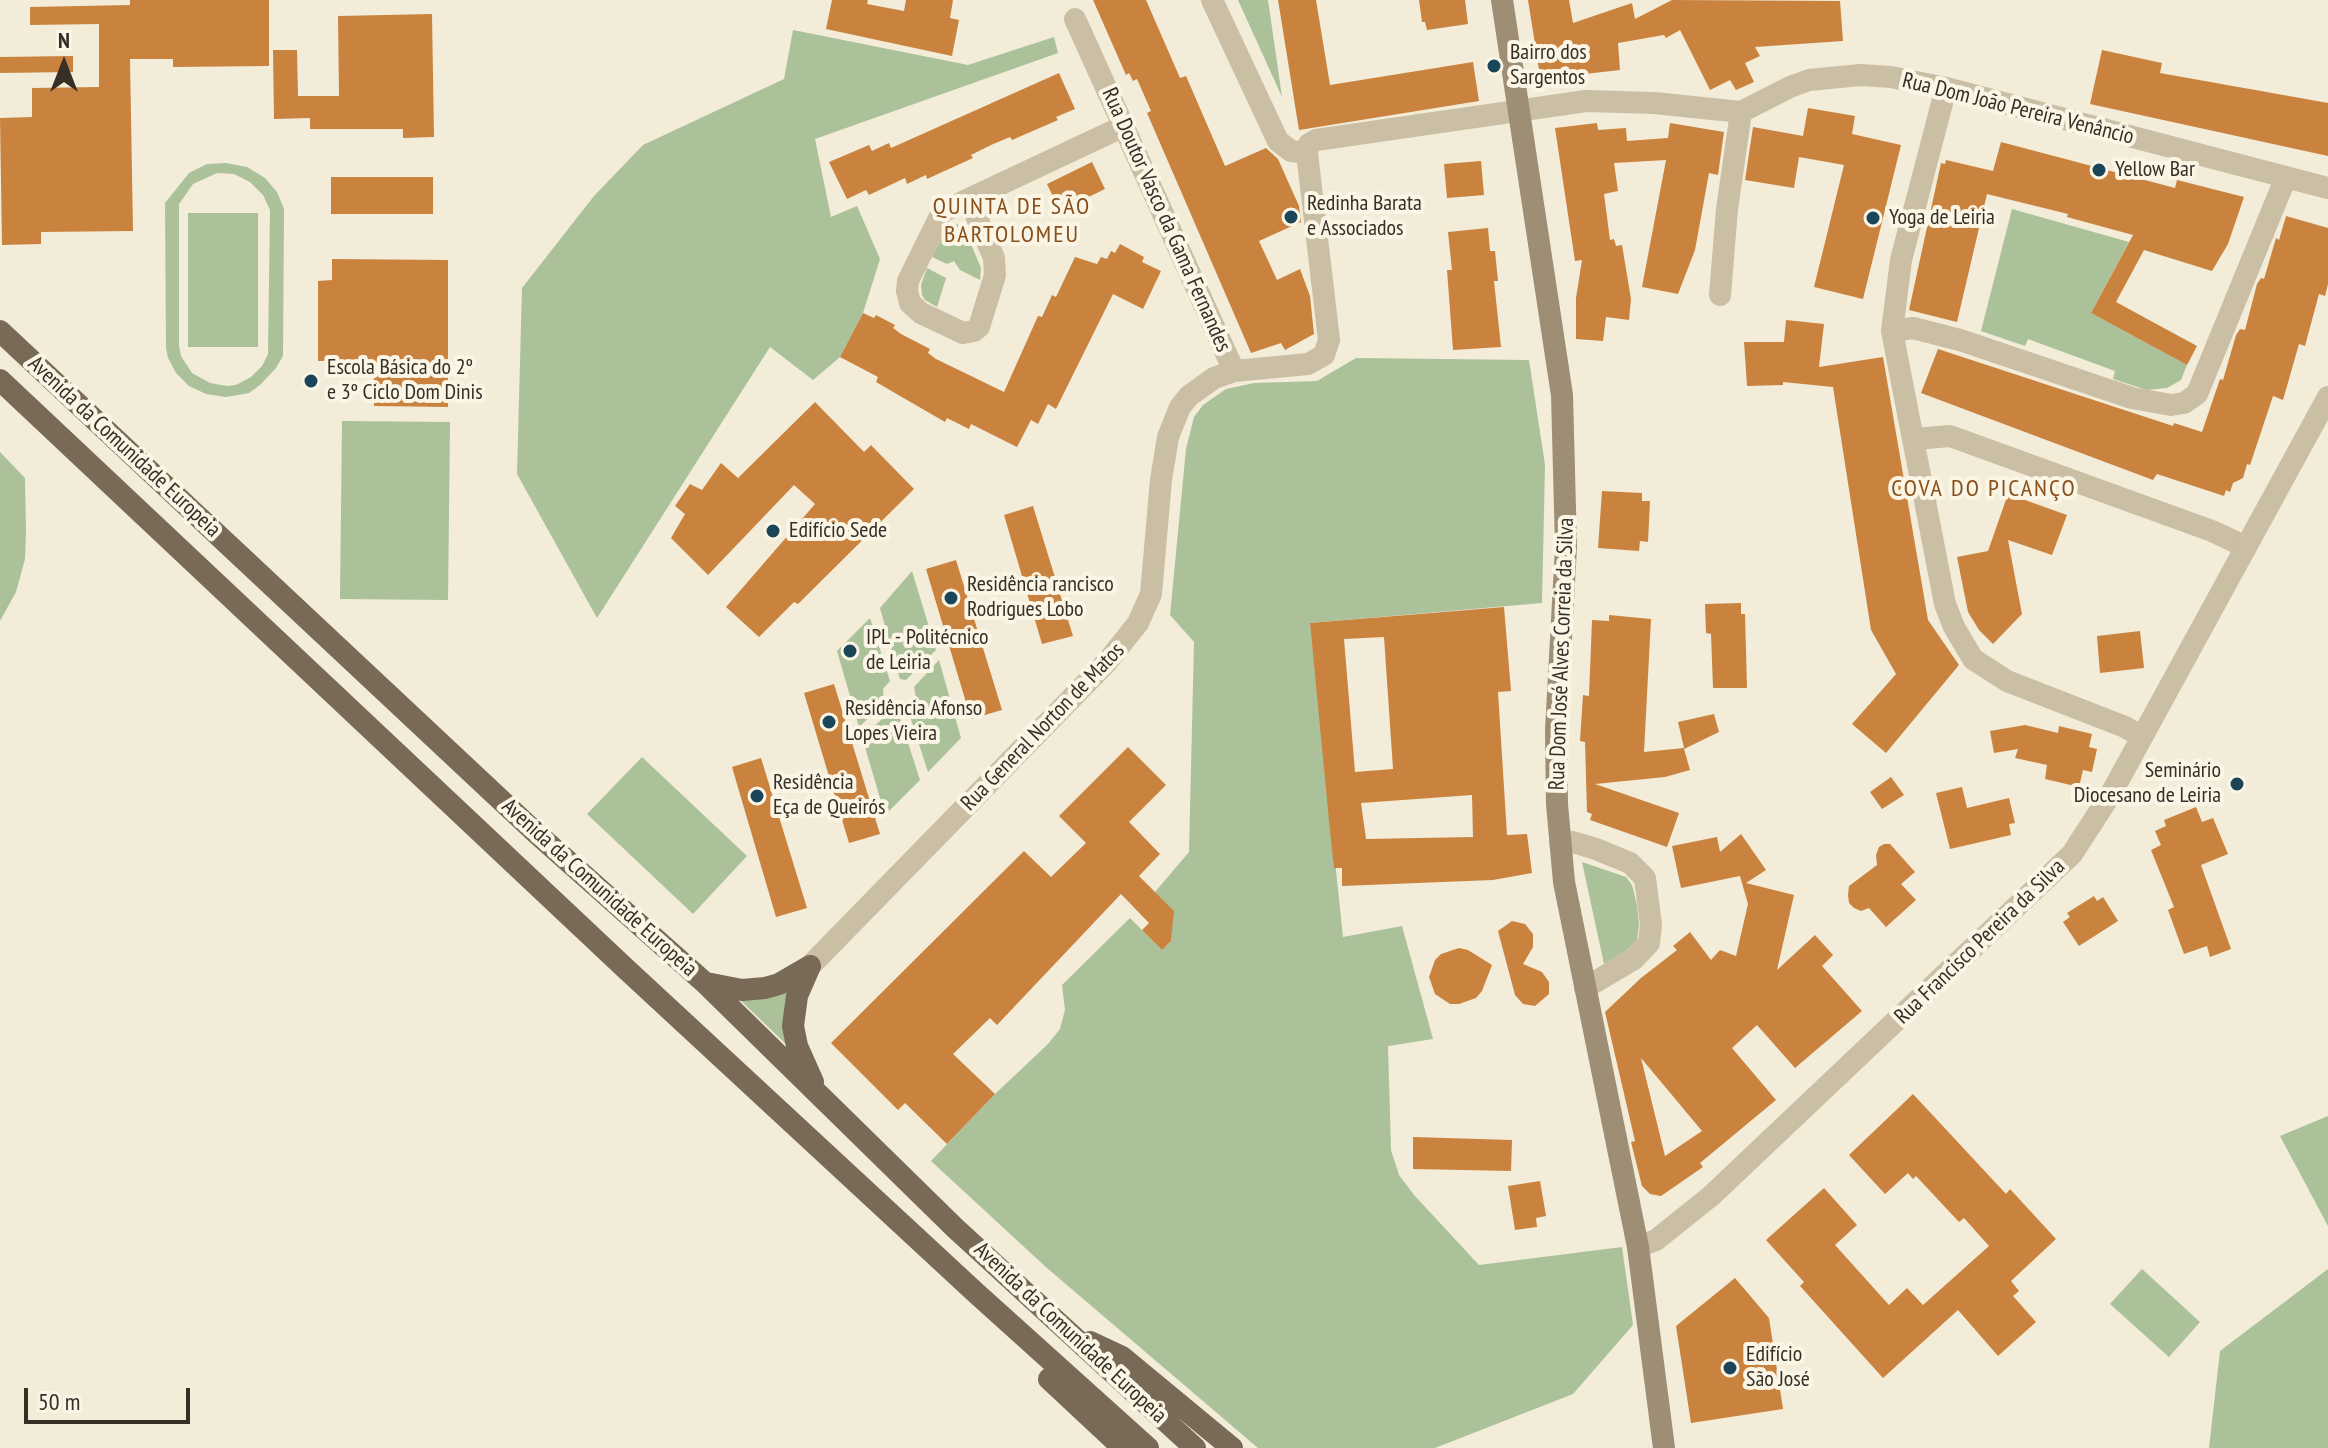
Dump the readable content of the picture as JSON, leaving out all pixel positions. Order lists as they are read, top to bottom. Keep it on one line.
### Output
{"streets":{"main road":["Avenida da Comunidade Europeia","Rua Dom José Alves Correia da Silva"],"street":["Rua Dom João Pereira Venâncio","Rua Doutor Vasco da Gama Fernandes","Rua General Norton de Matos","Rua Francisco Pereira da Silva"]},"crossings":[["Rua Doutor Vasco da Gama Fernandes","Rua General Norton de Matos"],["Rua Dom José Alves Correia da Silva","Rua Francisco Pereira da Silva"]],"districts":["QUINTA DE SÃO BARTOLOMEU","COVA DO PICANÇO"],"places":["Bairro dos Sargentos","Yellow Bar","Redinha Barata e Associados","Yoga de Leiria","Escola Básica do 2º e 3º Ciclo Dom Dinis","Edifício Sede","Residência rancisco Rodrigues Lobo","IPL - Politécnico de Leiria","Residência Afonso Lopes Vieira","Seminário Diocesano de Leiria","Residência Eça de Queirós","Edifício São José"],"scale_bar":"50 m","north":"top"}
